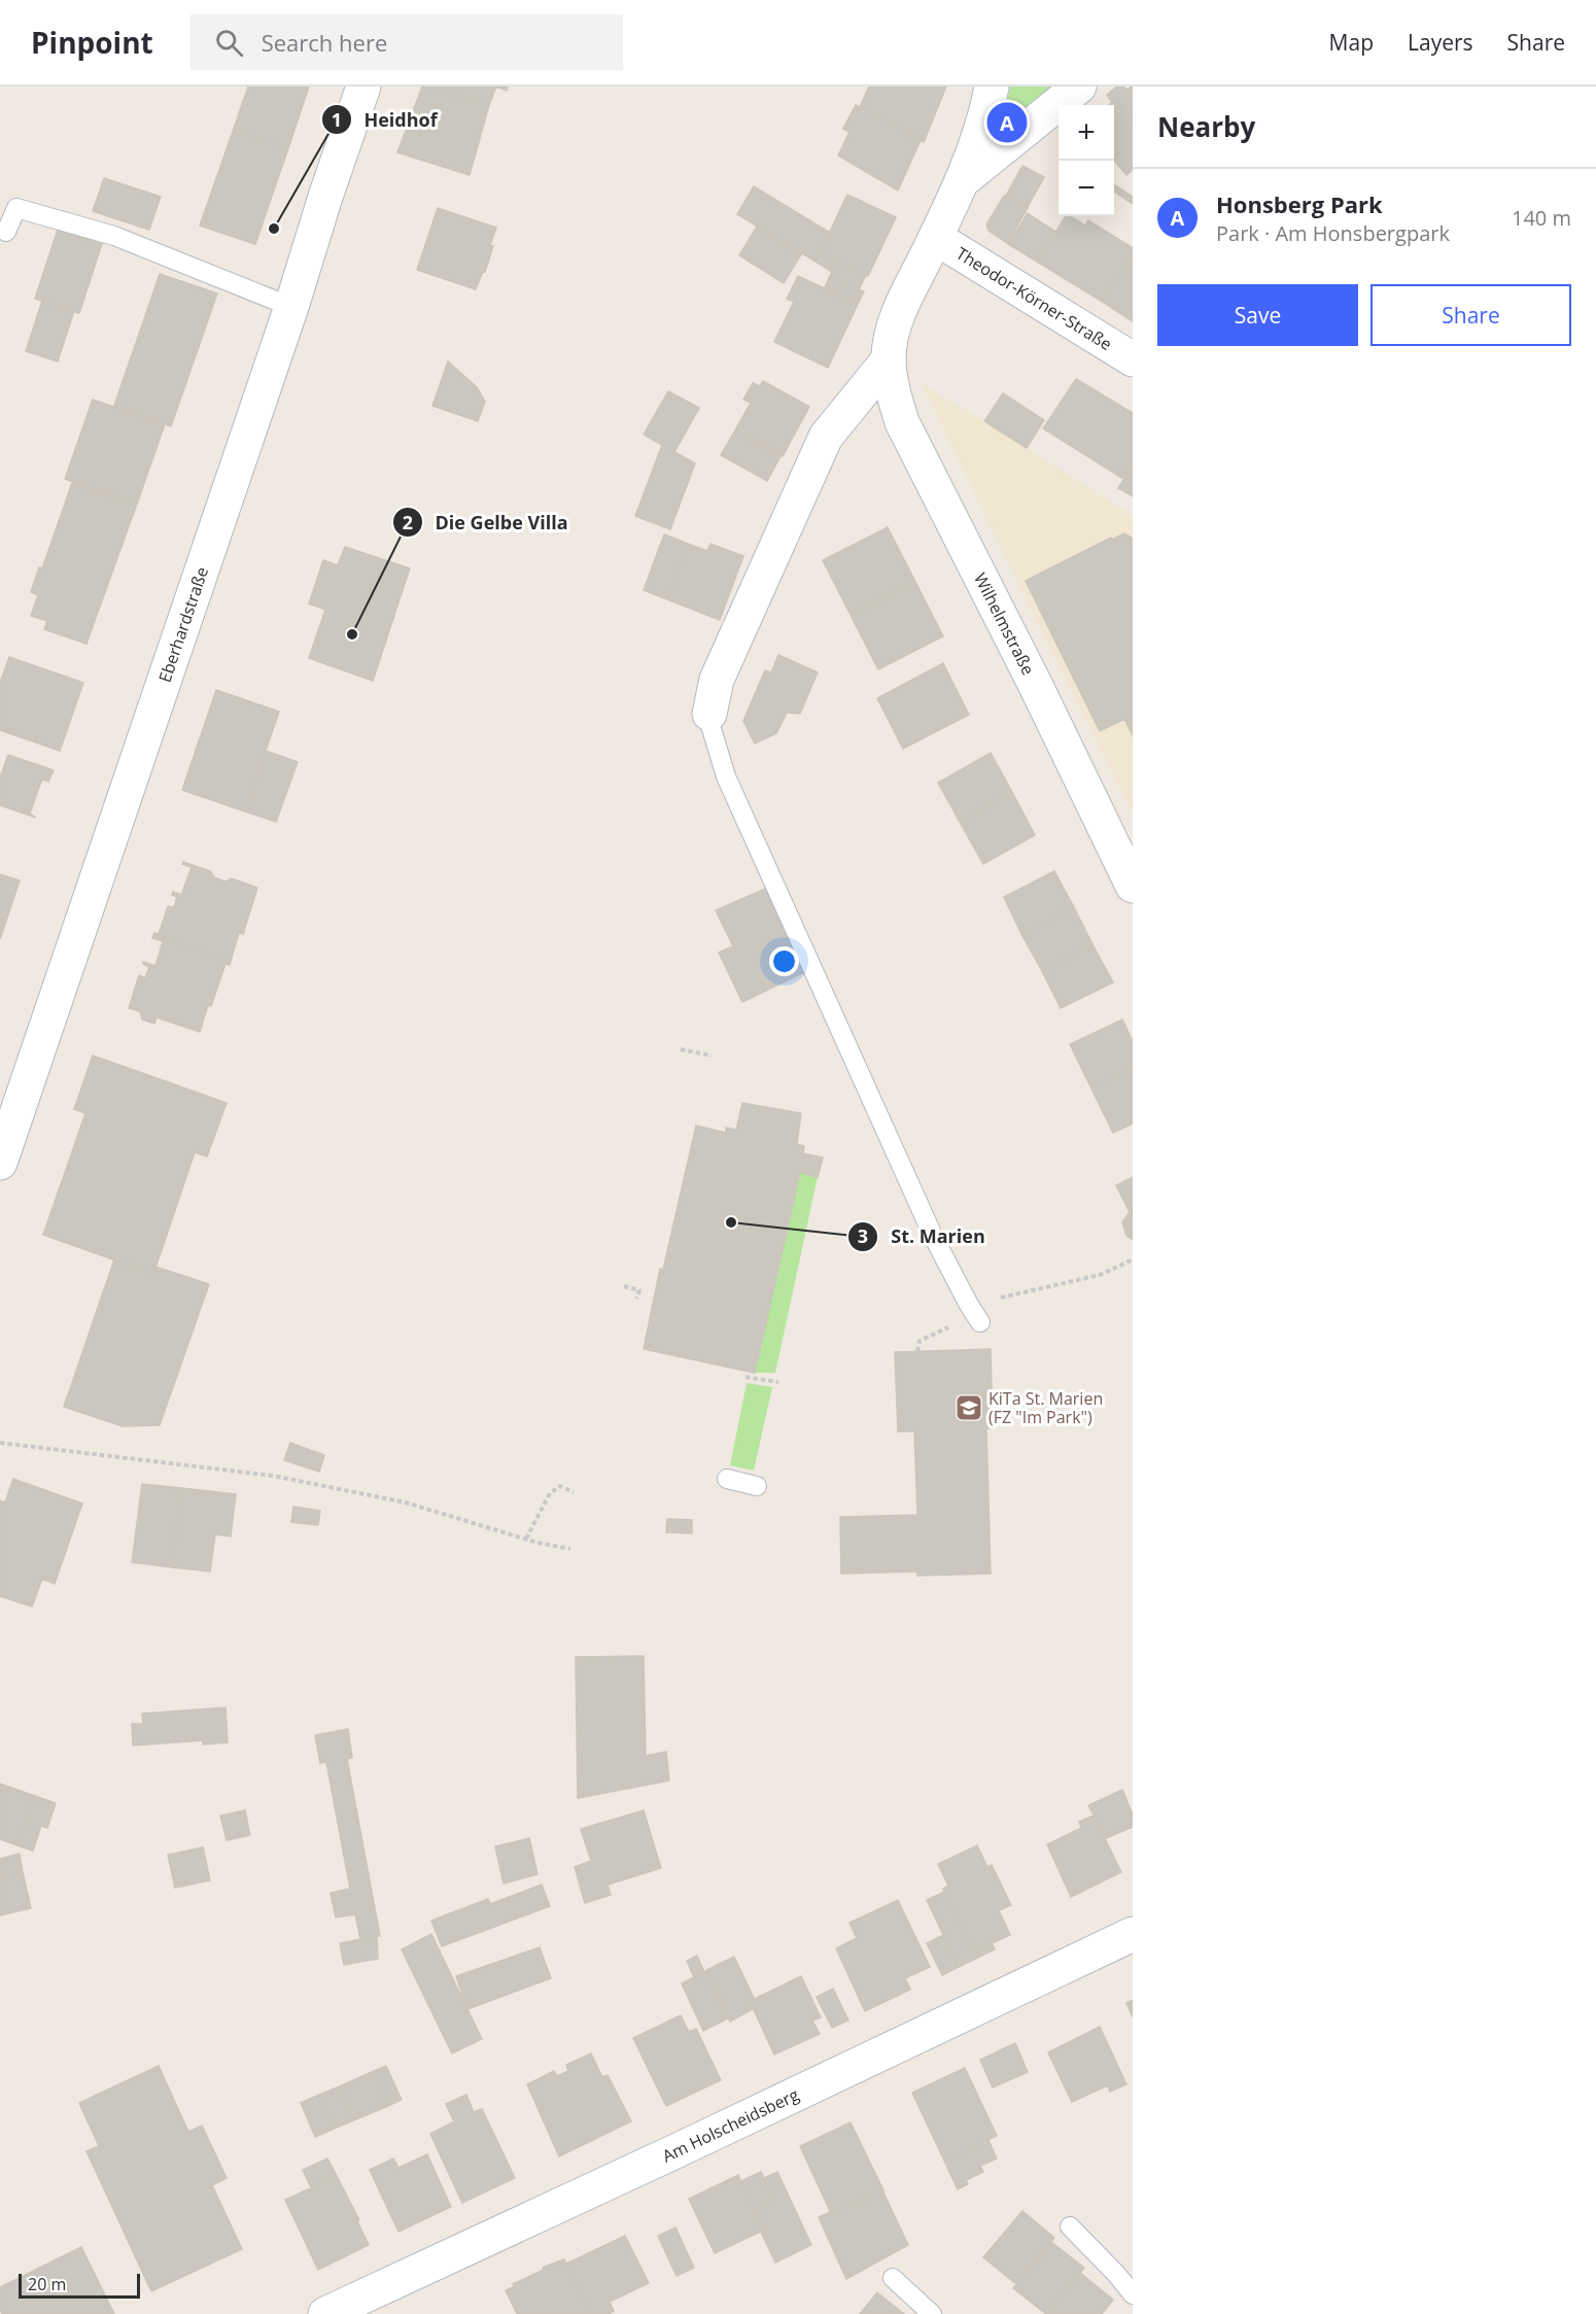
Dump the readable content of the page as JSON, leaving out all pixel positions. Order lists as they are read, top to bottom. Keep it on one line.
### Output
{"streets":{"street":["Theodor-Körner-Straße","Wilhelmstraße","Eberhardstraße","Am Holscheidsberg"]},"crossings":[["Theodor-Körner-Straße","Wilhelmstraße"]],"places":{"other":["Heidhof","Die Gelbe Villa","St. Marien"],"school or university":["KiTa St. Marien (FZ \"Im Park\")"]},"scale_bar":"20 m","page":{"header":"Pinpoint","search":"Search here","nav":["Map","Layers","Share"],"heading":"Nearby","pins":"A","map_buttons":["+","−"],"list":[{"mark":"A","name":"Honsberg Park","note":"Park · Am Honsbergpark","value":"140 m"}],"buttons":["Save","Share"],"scale":"20 m"}}
